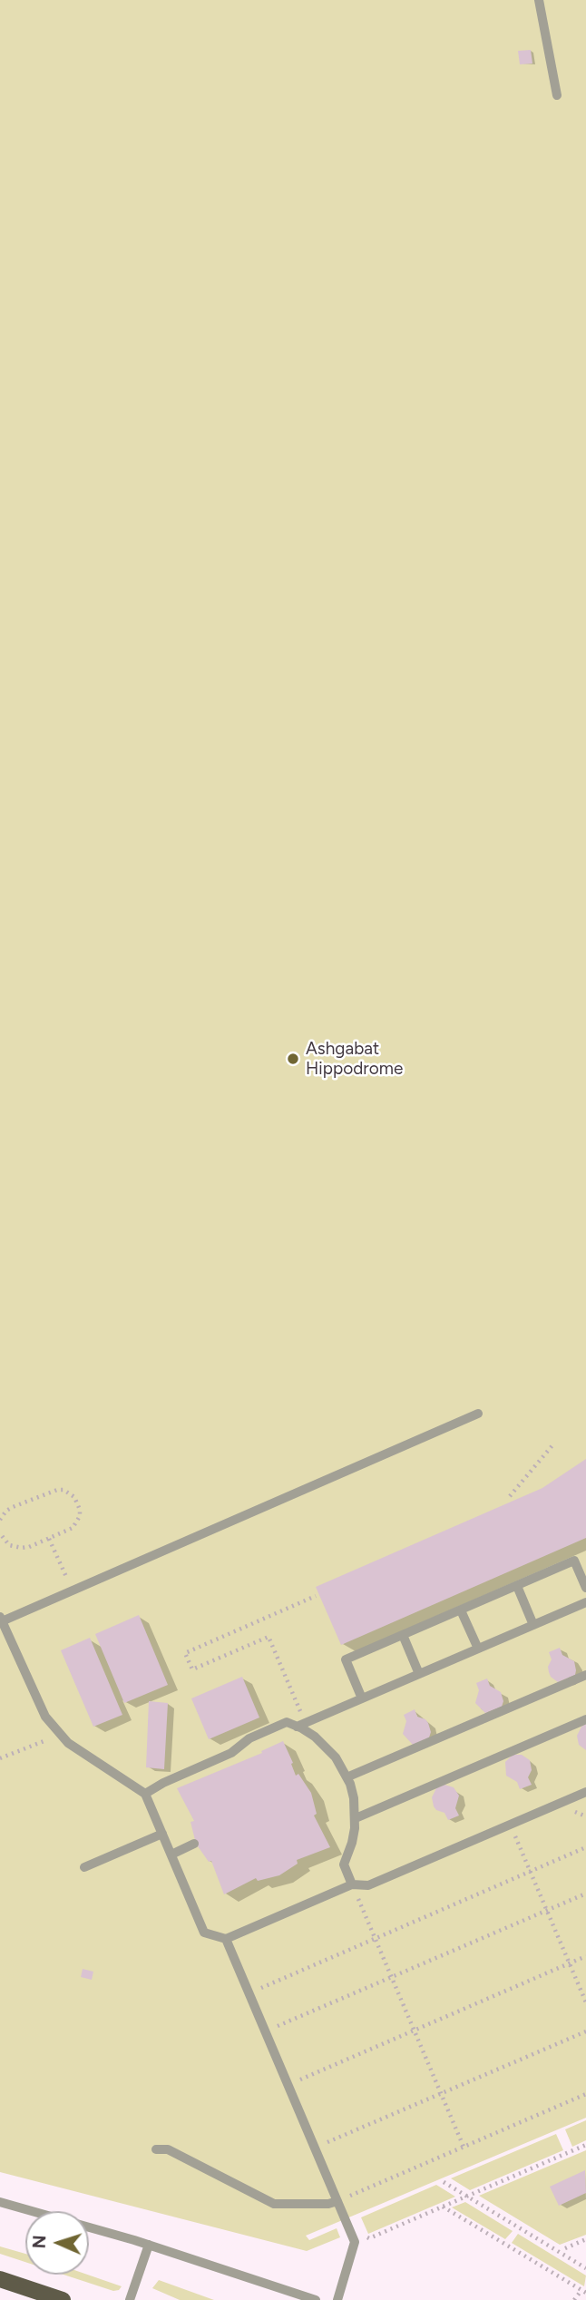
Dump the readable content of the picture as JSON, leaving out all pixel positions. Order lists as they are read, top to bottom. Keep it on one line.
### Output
{"places":["Ashgabat Hippodrome"],"north":"left"}
